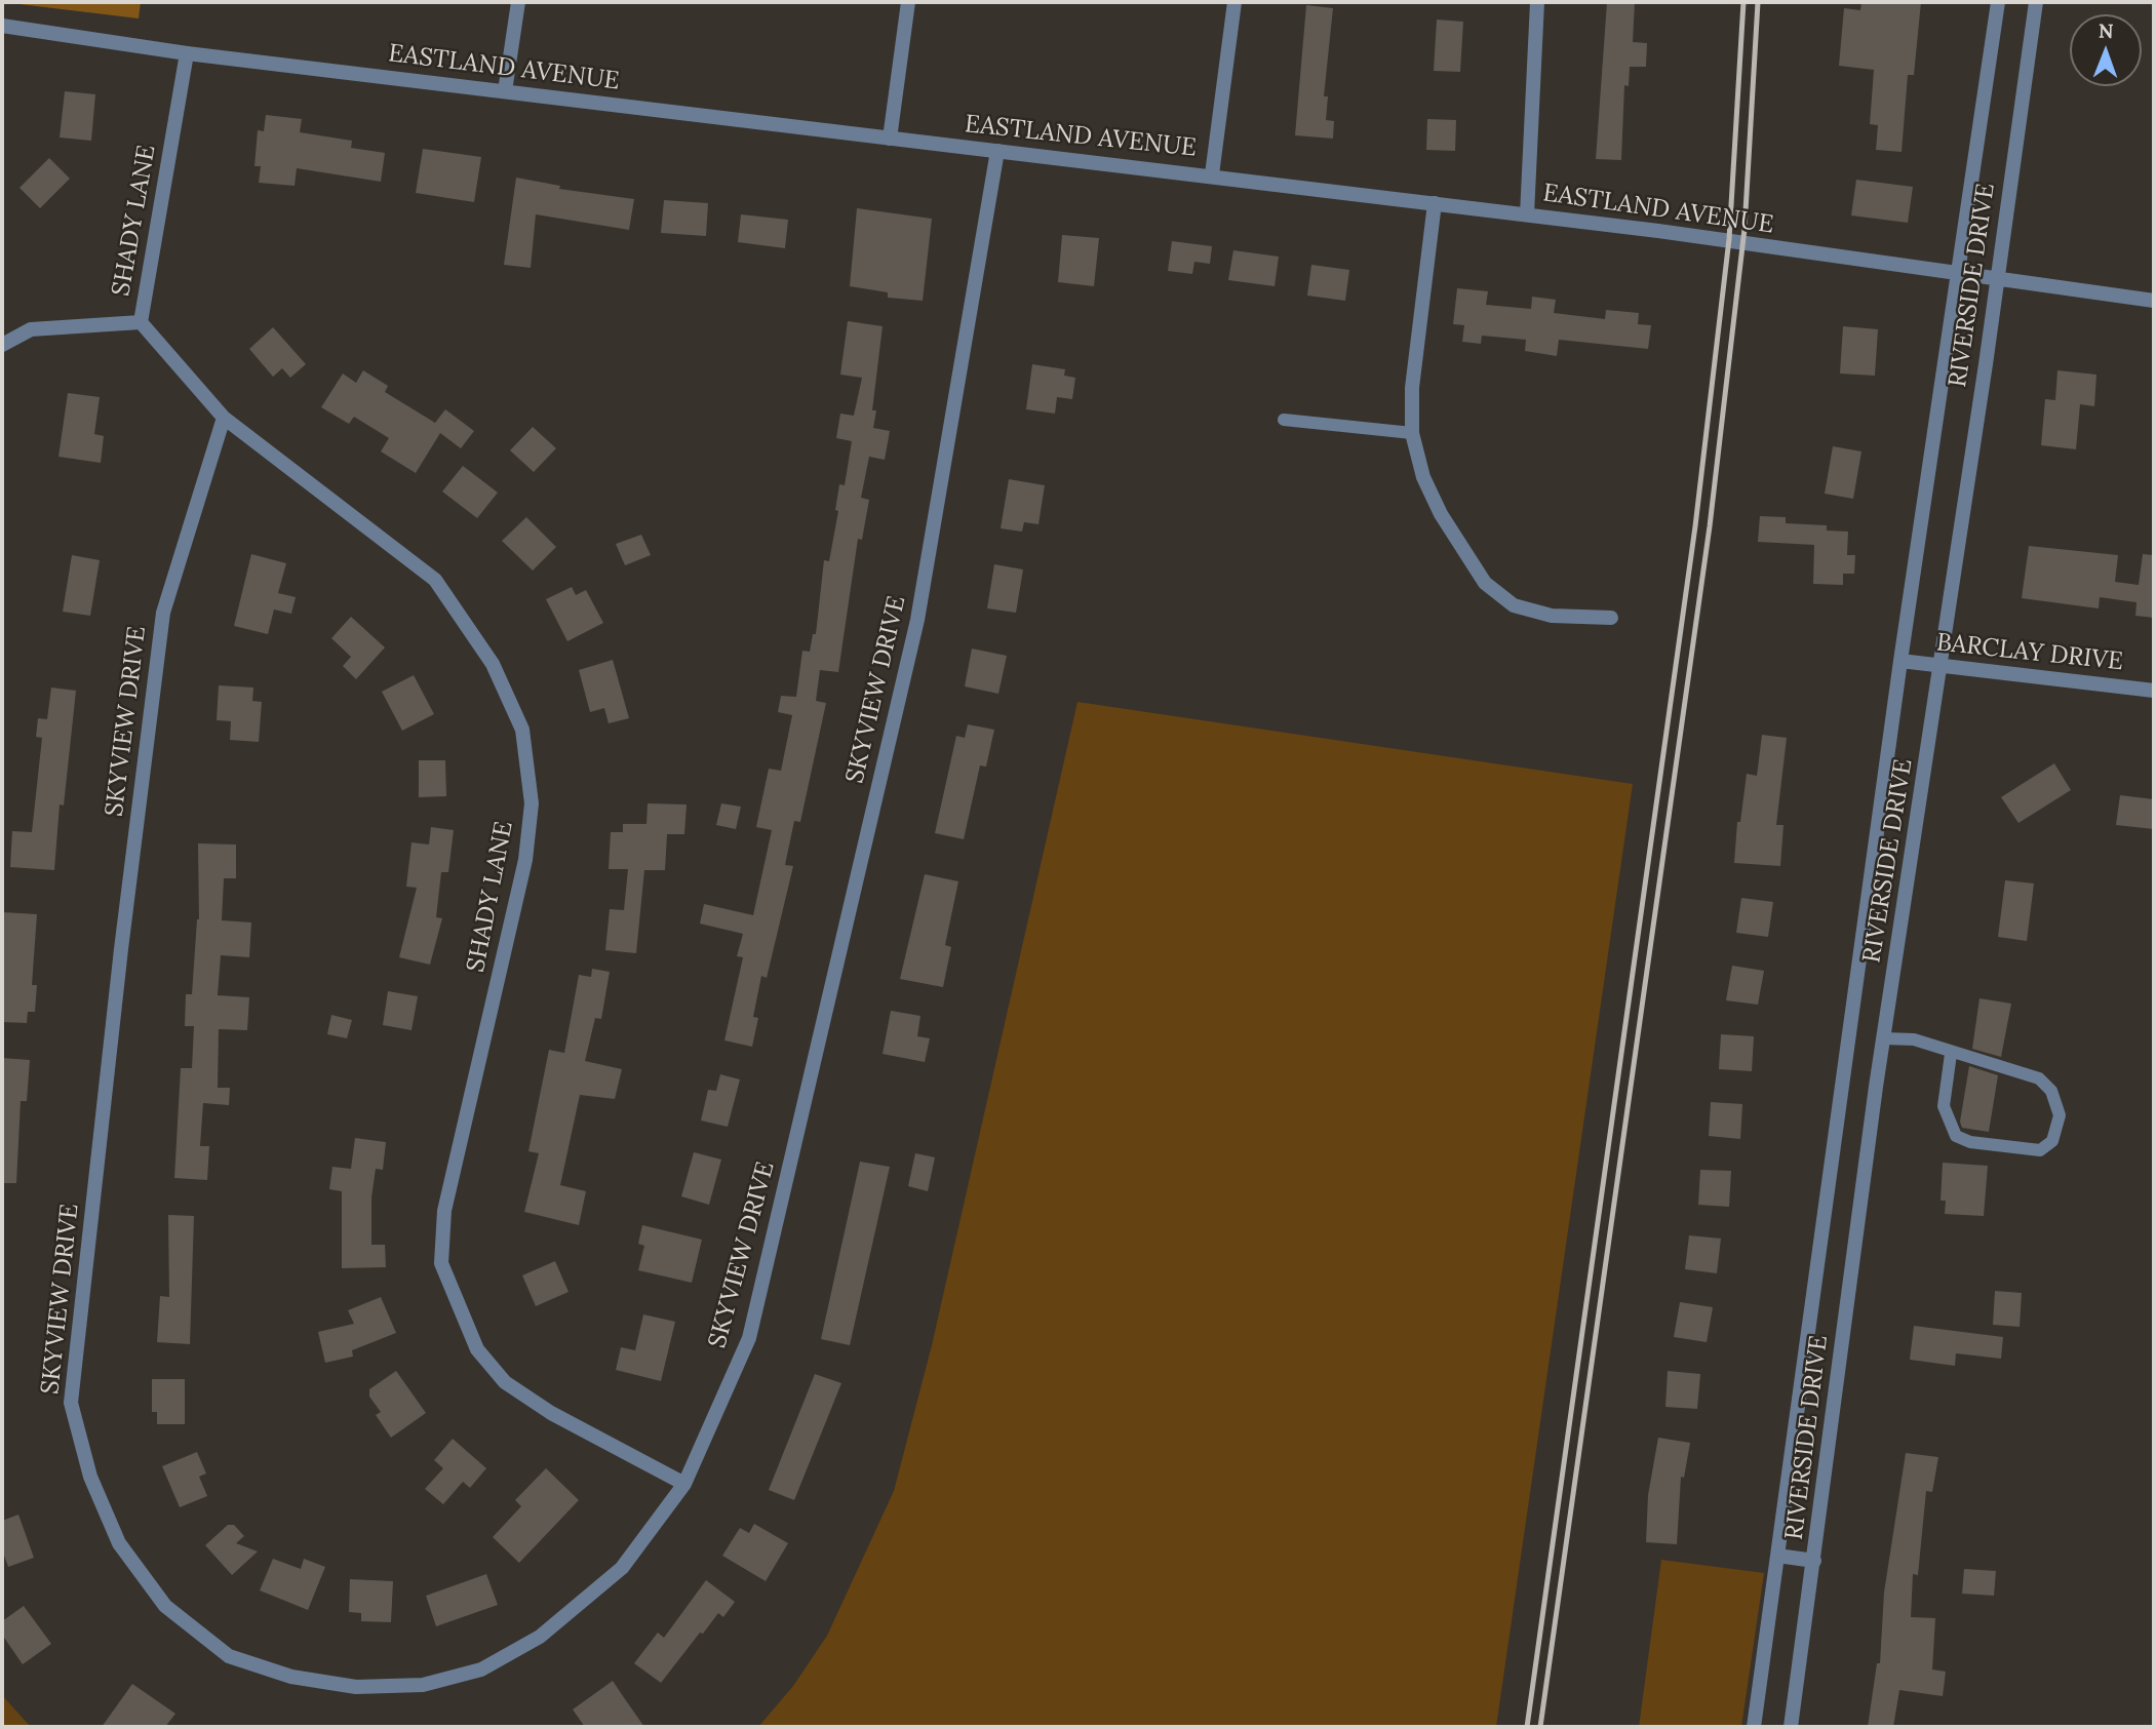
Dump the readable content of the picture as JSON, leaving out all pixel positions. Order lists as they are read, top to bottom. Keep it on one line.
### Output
{"streets":{"street":["EASTLAND AVENUE","SHADY LANE","RIVERSIDE DRIVE","BARCLAY DRIVE","SKYVIEW DRIVE"]},"crossings":[["EASTLAND AVENUE","SHADY LANE"],["EASTLAND AVENUE","RIVERSIDE DRIVE"],["EASTLAND AVENUE","SKYVIEW DRIVE"],["SHADY LANE","SKYVIEW DRIVE"],["RIVERSIDE DRIVE","BARCLAY DRIVE"]],"north":"top"}
